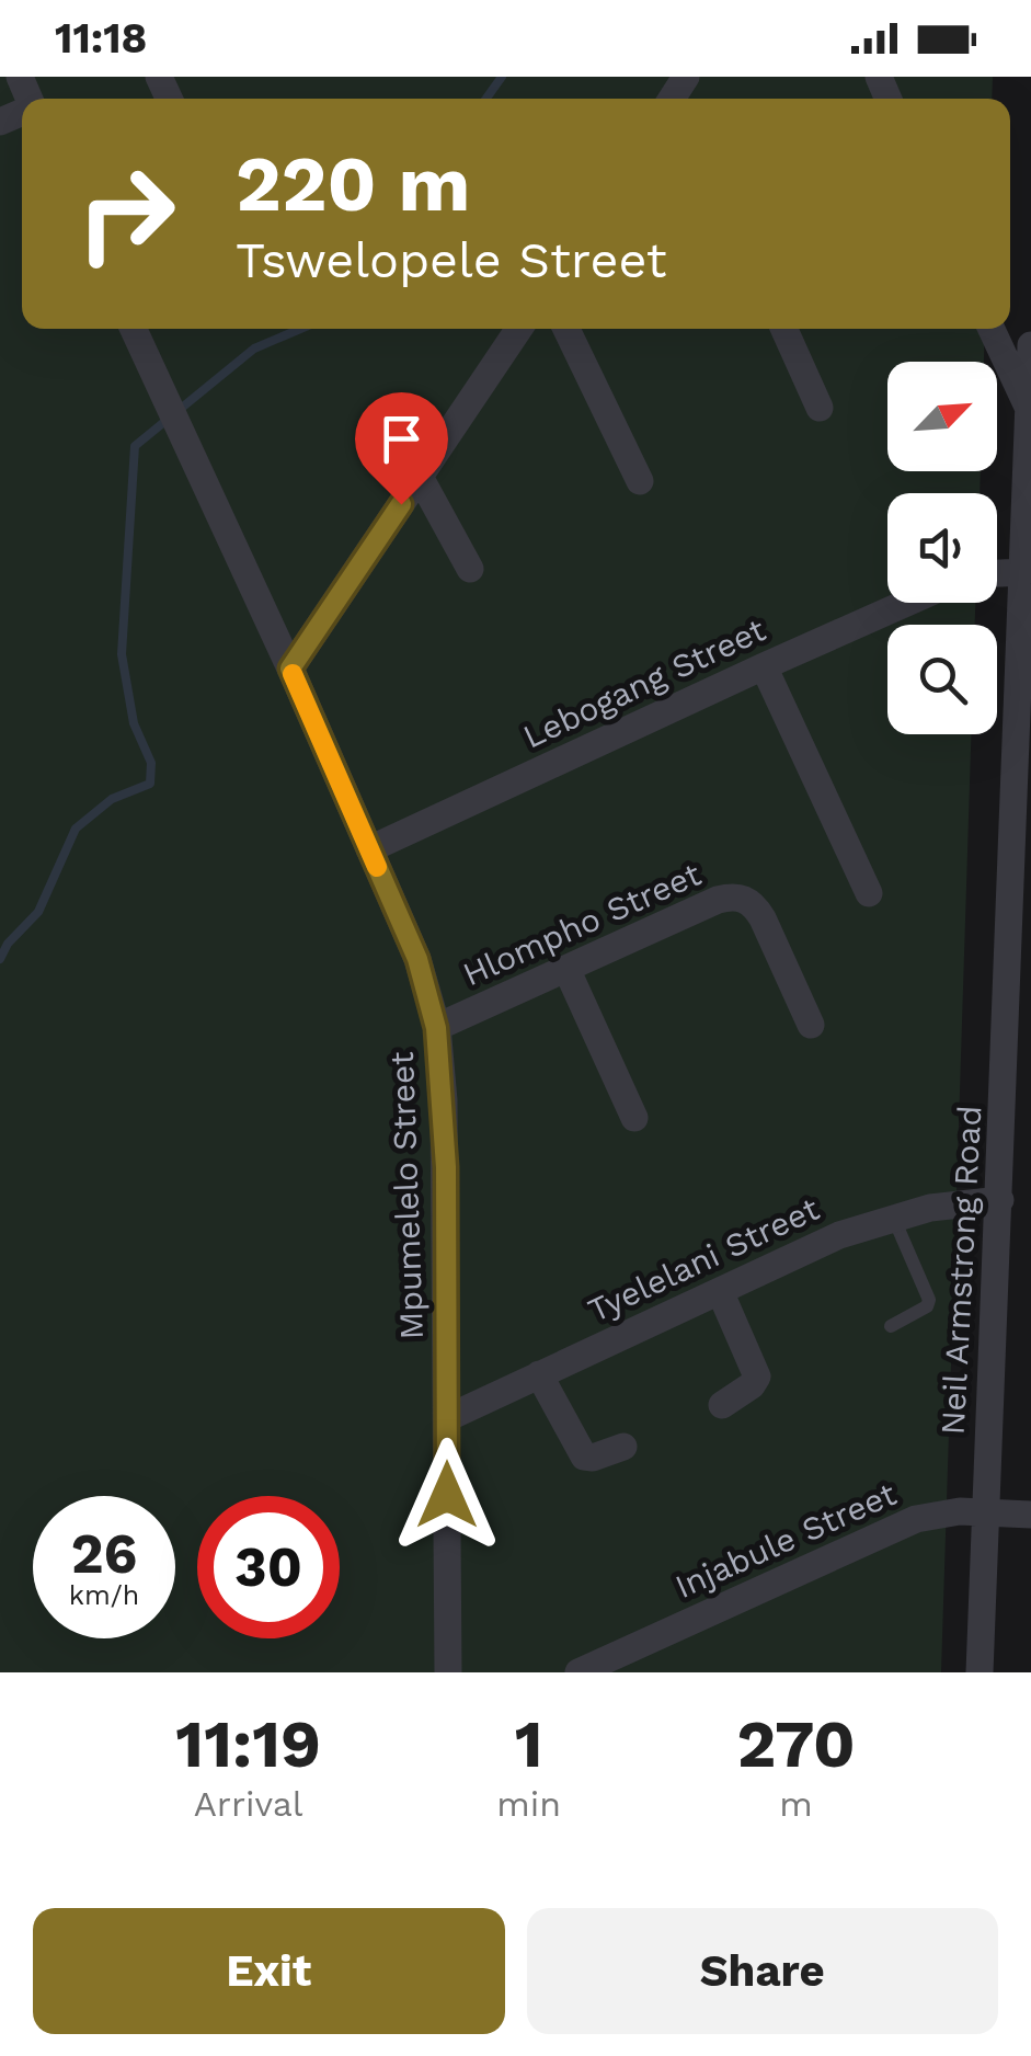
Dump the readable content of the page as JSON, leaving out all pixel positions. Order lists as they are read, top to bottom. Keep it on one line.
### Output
{"streets":{"street":["Lebogang Street","Hlompho Street","Mpumelelo Street","Tyelelani Street","Neil Armstrong Road","Injabule Street"]},"crossings":[["Lebogang Street","Mpumelelo Street"],["Hlompho Street","Mpumelelo Street"],["Mpumelelo Street","Tyelelani Street"],["Tyelelani Street","Neil Armstrong Road"],["Neil Armstrong Road","Injabule Street"]],"north":"top right","page":{"status":"11:18","turn":["220 m","Tswelopele Street"],"speed":"26 km/h","limit":"30","eta":["11:19","Arrival","1","min","270","m"],"buttons":["Exit","Share"]}}
